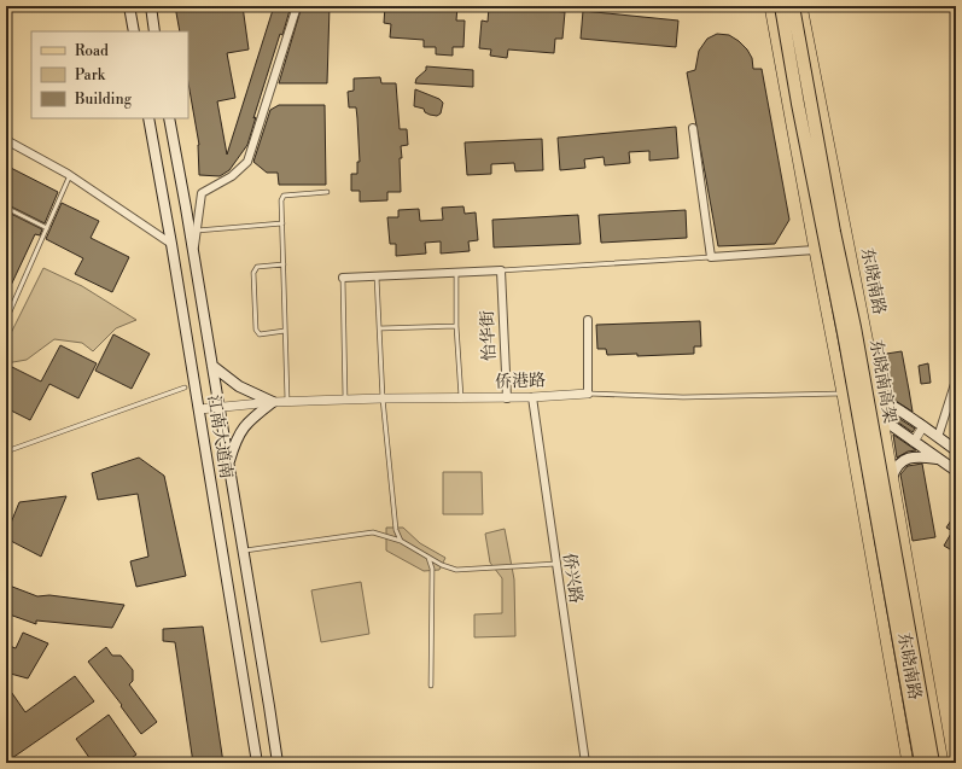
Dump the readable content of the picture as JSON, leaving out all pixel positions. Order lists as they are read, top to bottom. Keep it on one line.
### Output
{"streets":{"highway":["东晓南高架"],"main road":["东晓南路","江南大道南"],"street":["怡华街","侨港路","侨兴路"]},"crossings":[["东晓南路","侨港路"],["怡华街","侨港路"],["侨港路","江南大道南"],["侨港路","侨兴路"]],"legend":["Road","Park","Building"]}
